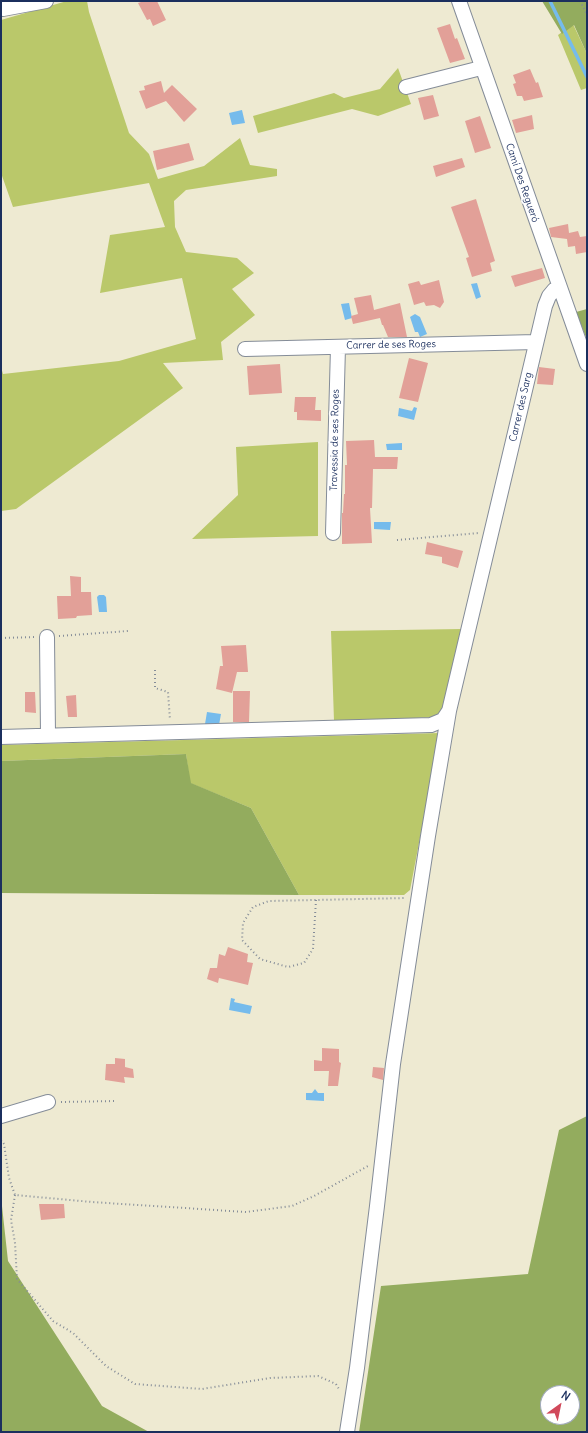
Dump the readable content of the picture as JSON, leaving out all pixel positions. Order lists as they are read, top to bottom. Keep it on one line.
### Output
{"streets":{"street":["Camí Des Regueró","Carrer de ses Roges","Carrer des Sarg","Travessia de ses Roges"]},"crossings":[["Camí Des Regueró","Carrer des Sarg"],["Carrer de ses Roges","Carrer des Sarg"],["Carrer de ses Roges","Travessia de ses Roges"]],"north":"top right"}
